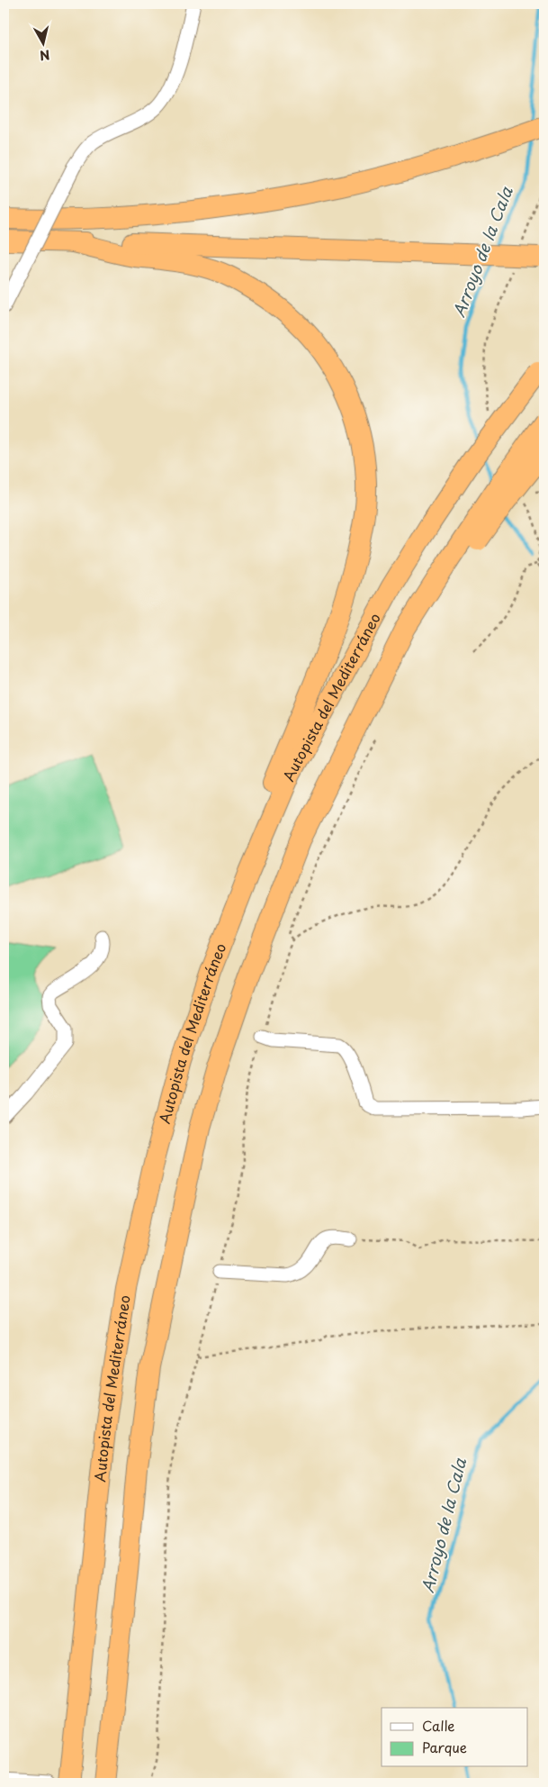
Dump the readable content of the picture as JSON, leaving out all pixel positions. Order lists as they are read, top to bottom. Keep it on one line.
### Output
{"streets":{"highway":["Autopista del Mediterráneo"]},"water":["Arroyo de la Cala"],"legend":["Calle","Parque"],"north":"bottom"}
